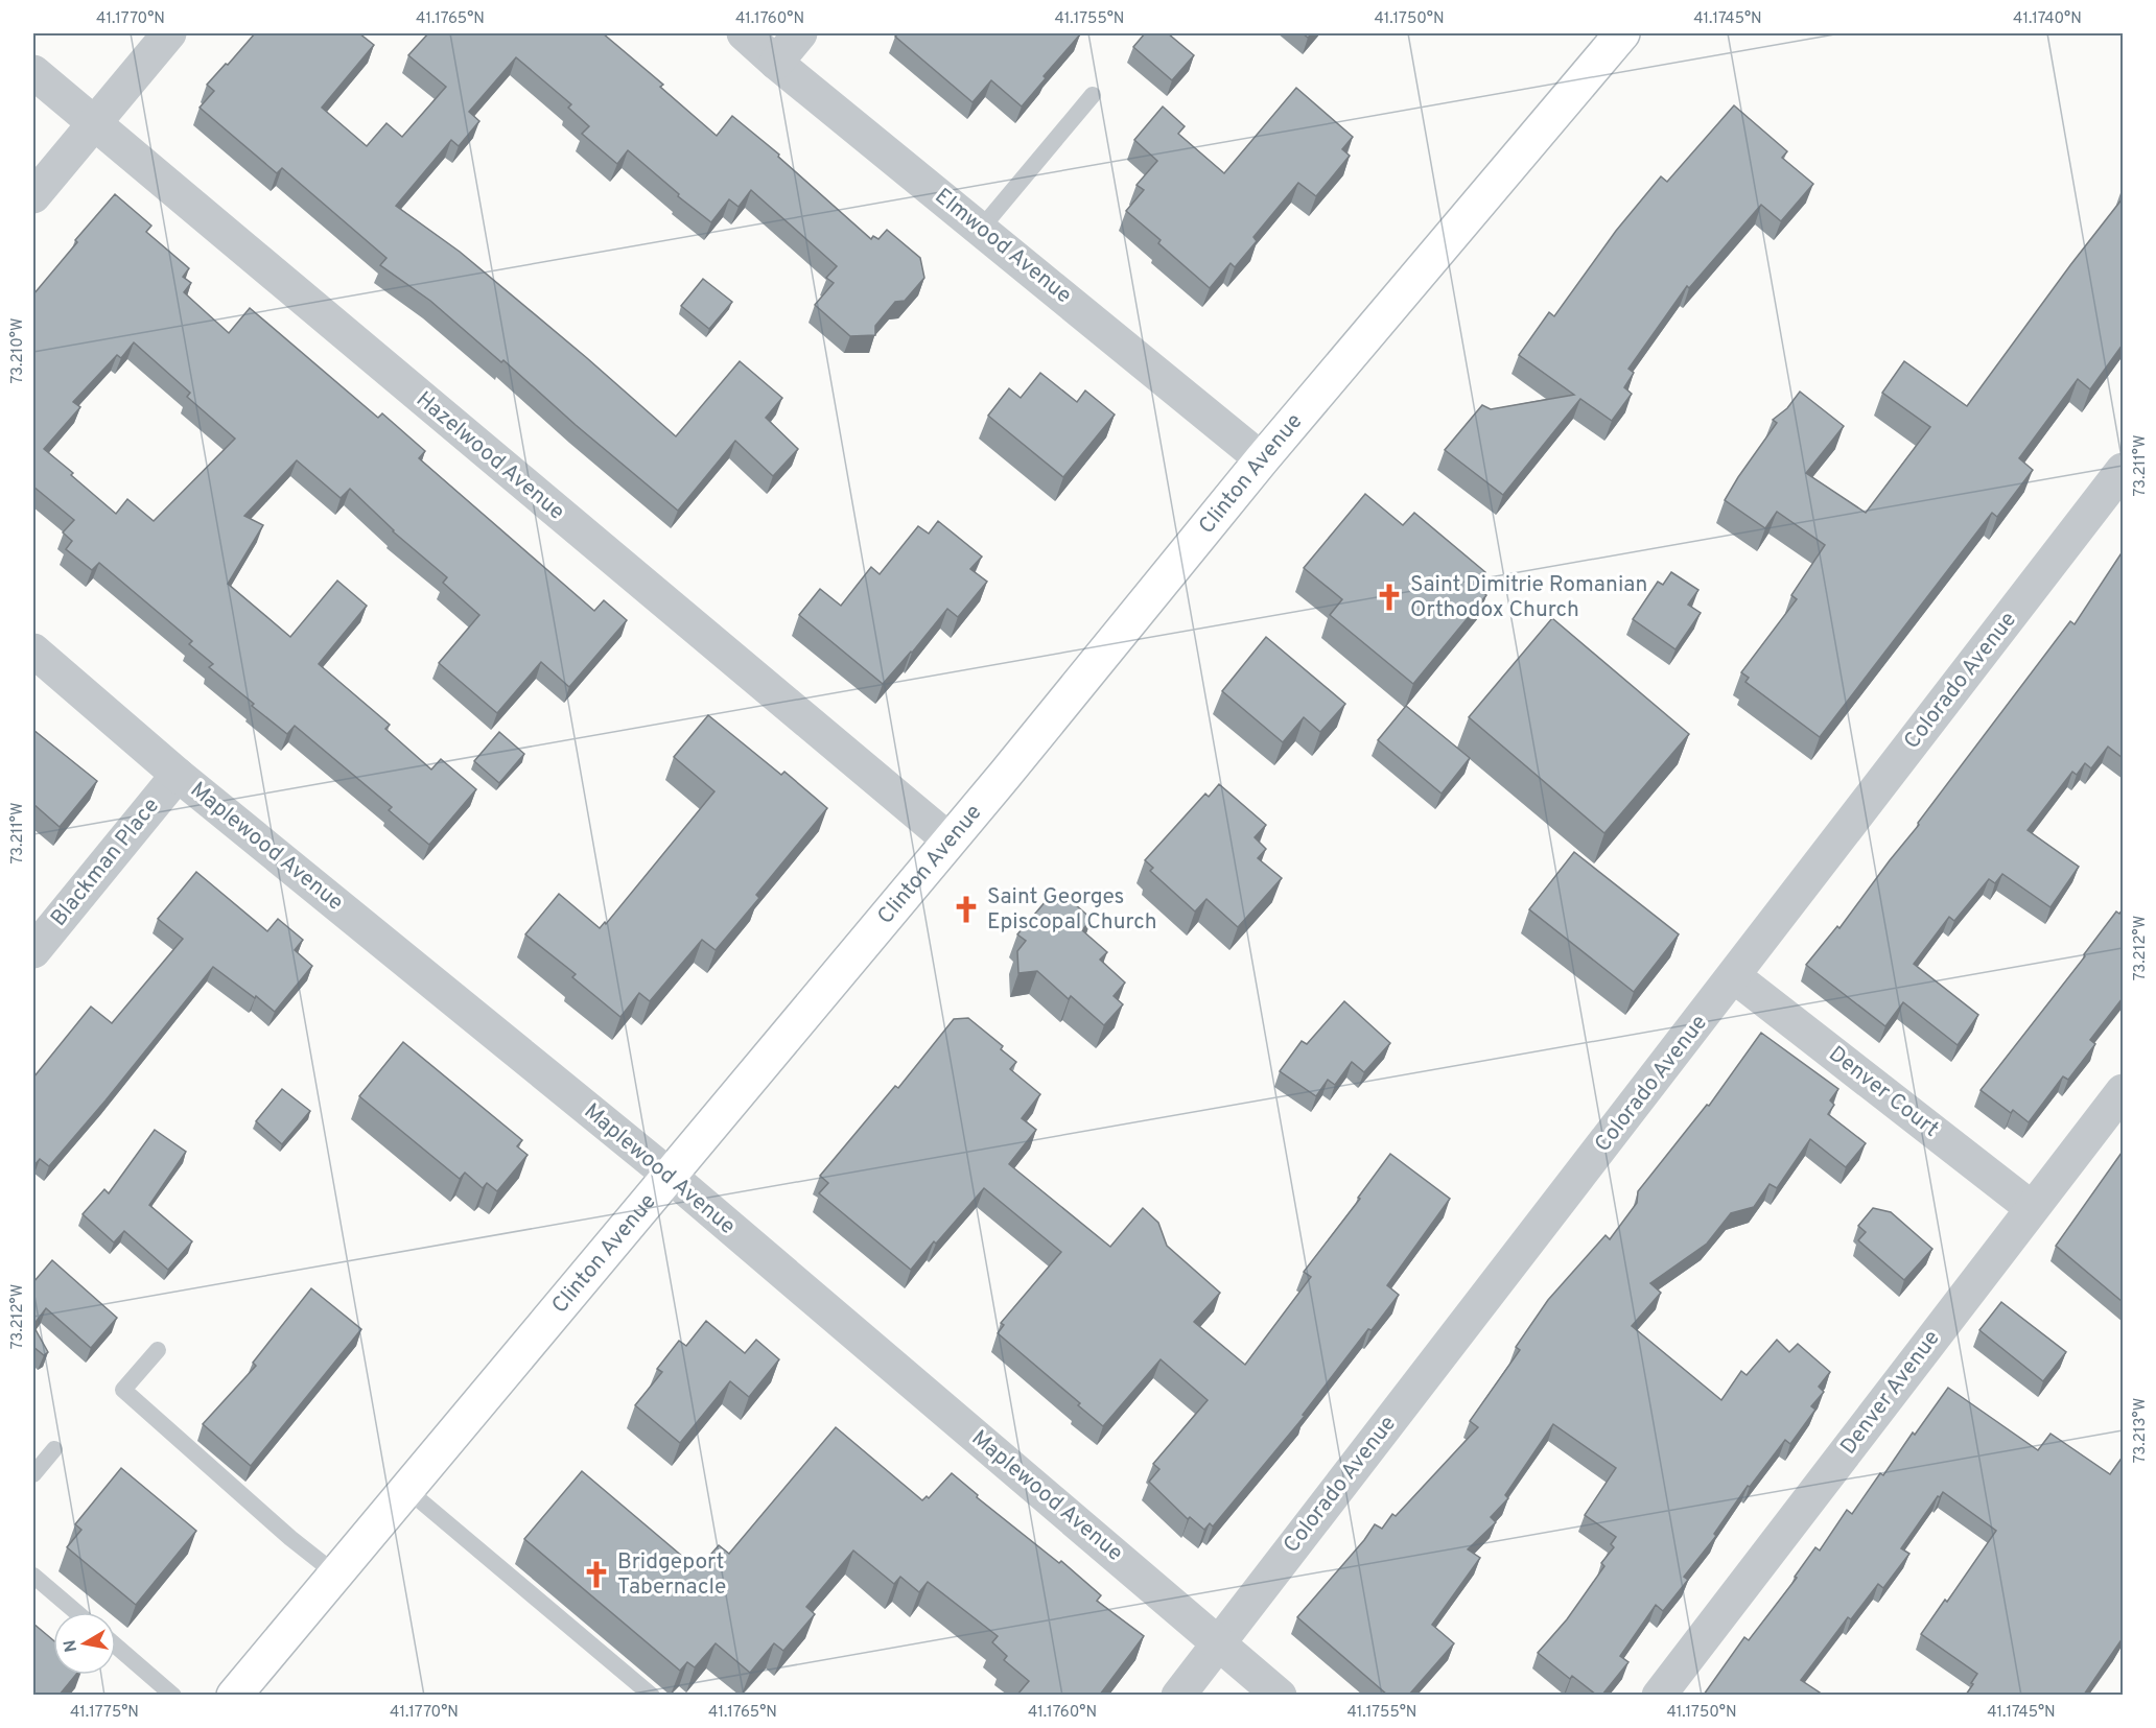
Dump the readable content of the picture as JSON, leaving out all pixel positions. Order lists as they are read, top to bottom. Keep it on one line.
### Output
{"streets":{"main road":["Clinton Avenue"],"street":["Elmwood Avenue","Hazelwood Avenue","Colorado Avenue","Maplewood Avenue","Blackman Place","Denver Court","Denver Avenue"]},"crossings":[["Elmwood Avenue","Clinton Avenue"],["Hazelwood Avenue","Clinton Avenue"],["Clinton Avenue","Maplewood Avenue"],["Colorado Avenue","Maplewood Avenue"],["Colorado Avenue","Denver Court"],["Maplewood Avenue","Blackman Place"],["Denver Court","Denver Avenue"]],"places":{"church":["Saint Dimitrie Romanian Orthodox Church","Saint Georges Episcopal Church","Bridgeport Tabernacle"]},"north":"left","coordinates":["41.1770°N","41.1765°N","41.1760°N","41.1755°N","41.1750°N","41.1745°N","41.1740°N","73.210°W","73.211°W","73.212°W","73.213°W","41.1775°N"]}
